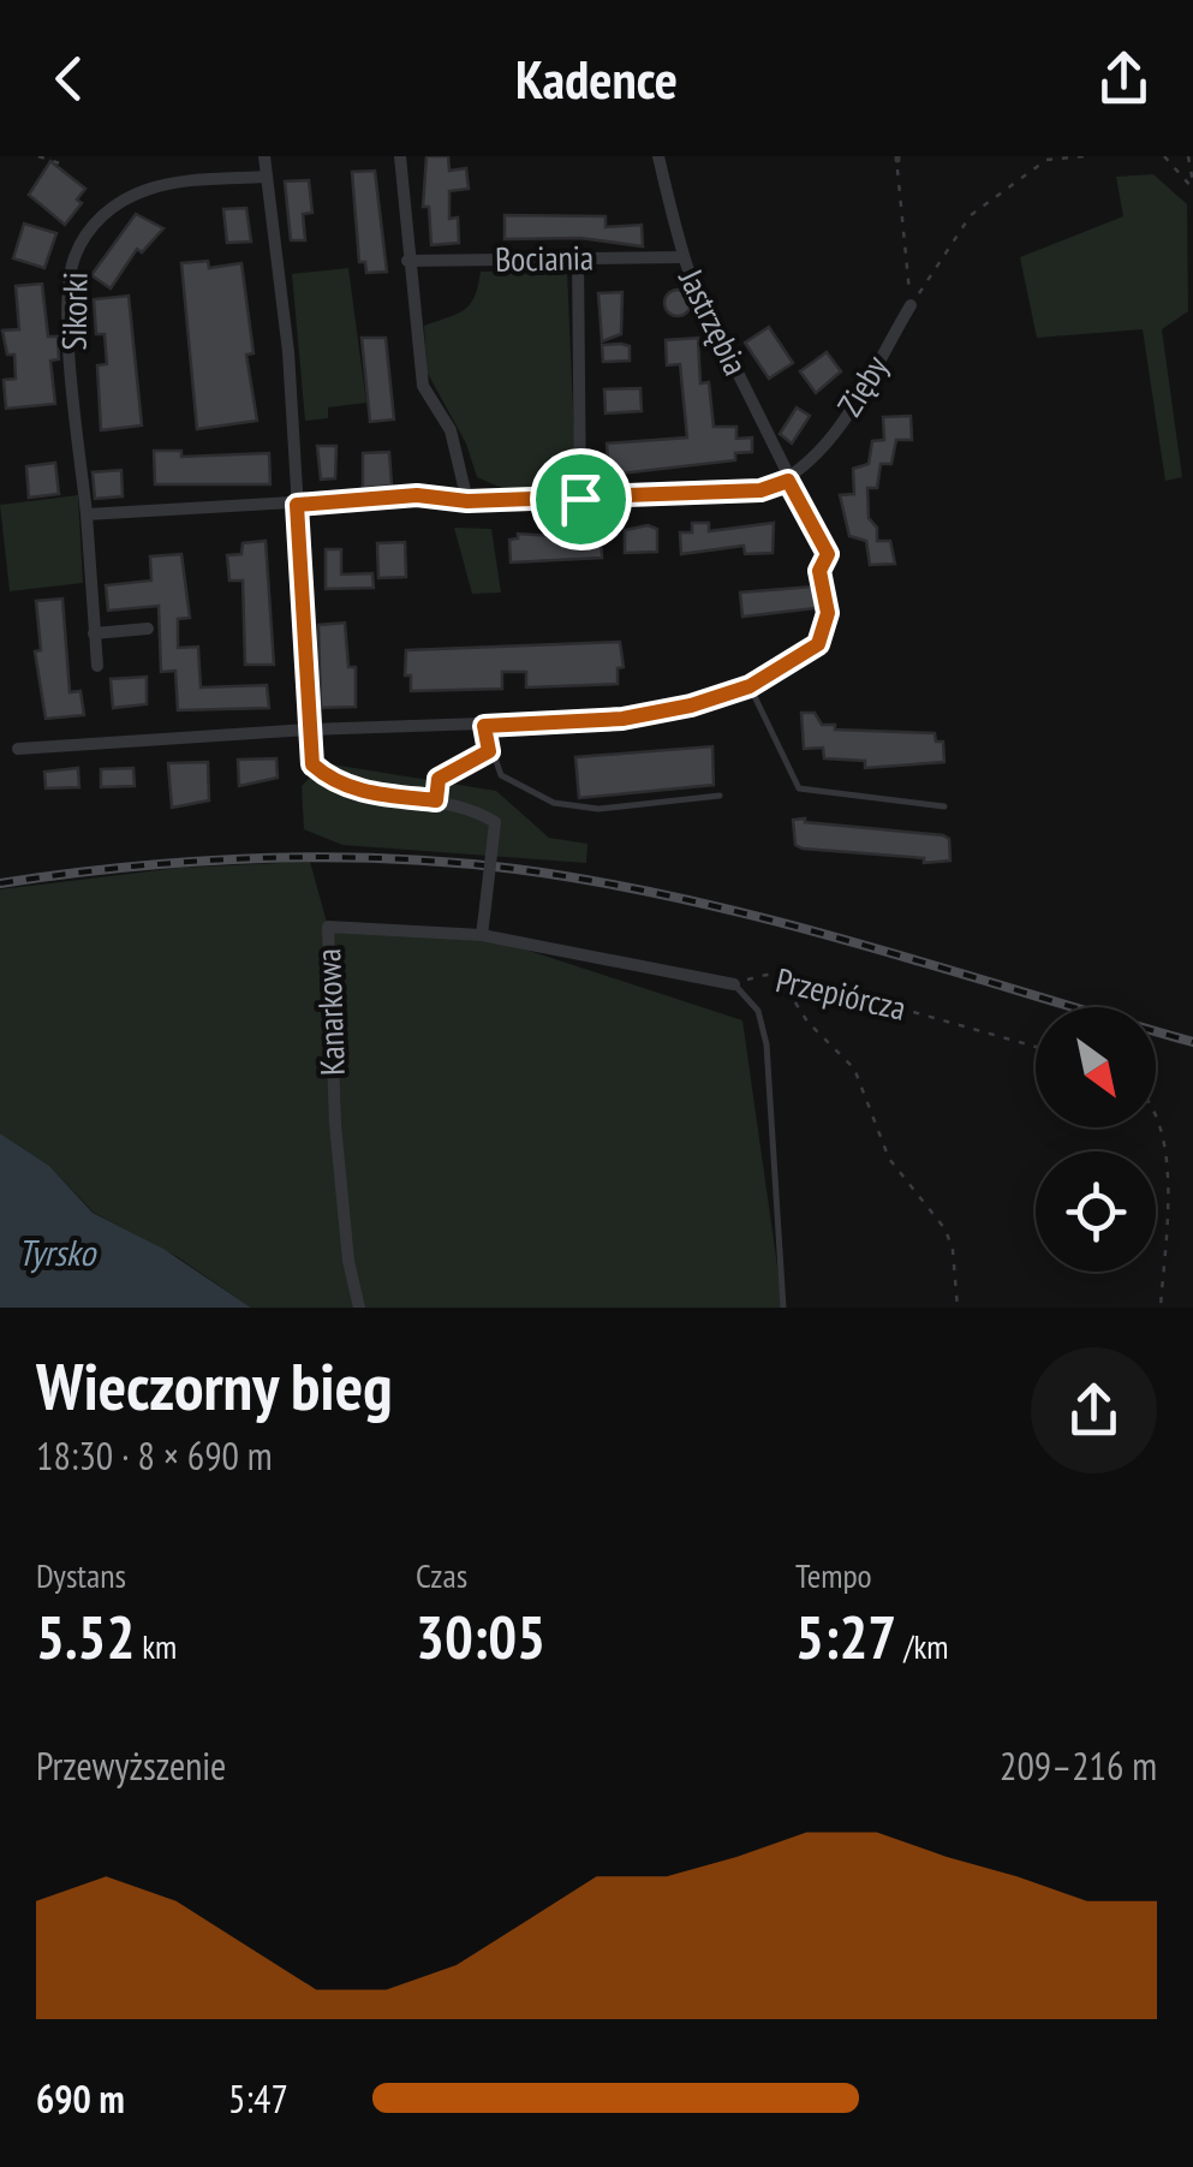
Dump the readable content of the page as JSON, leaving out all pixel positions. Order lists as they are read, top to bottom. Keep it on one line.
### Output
{"streets":{"street":["Bociania","Sikorki","Jastrzębia","Zięby","Przepiórcza","Kanarkowa"]},"crossings":[["Bociania","Jastrzębia"],["Jastrzębia","Zięby"],["Przepiórcza","Kanarkowa"]],"water":["Tyrsko"],"north":"bottom right","page":{"header":"Kadence","heading":["Wieczorny bieg","18:30 · 8 × 690 m"],"stats":[["Dystans","5.52 km"],["Czas","30:05"],["Tempo","5:27 /km"]],"chart":["Przewyższenie","209–216 m"],"list":[{"name":"690 m","note":"5:47"}]}}
